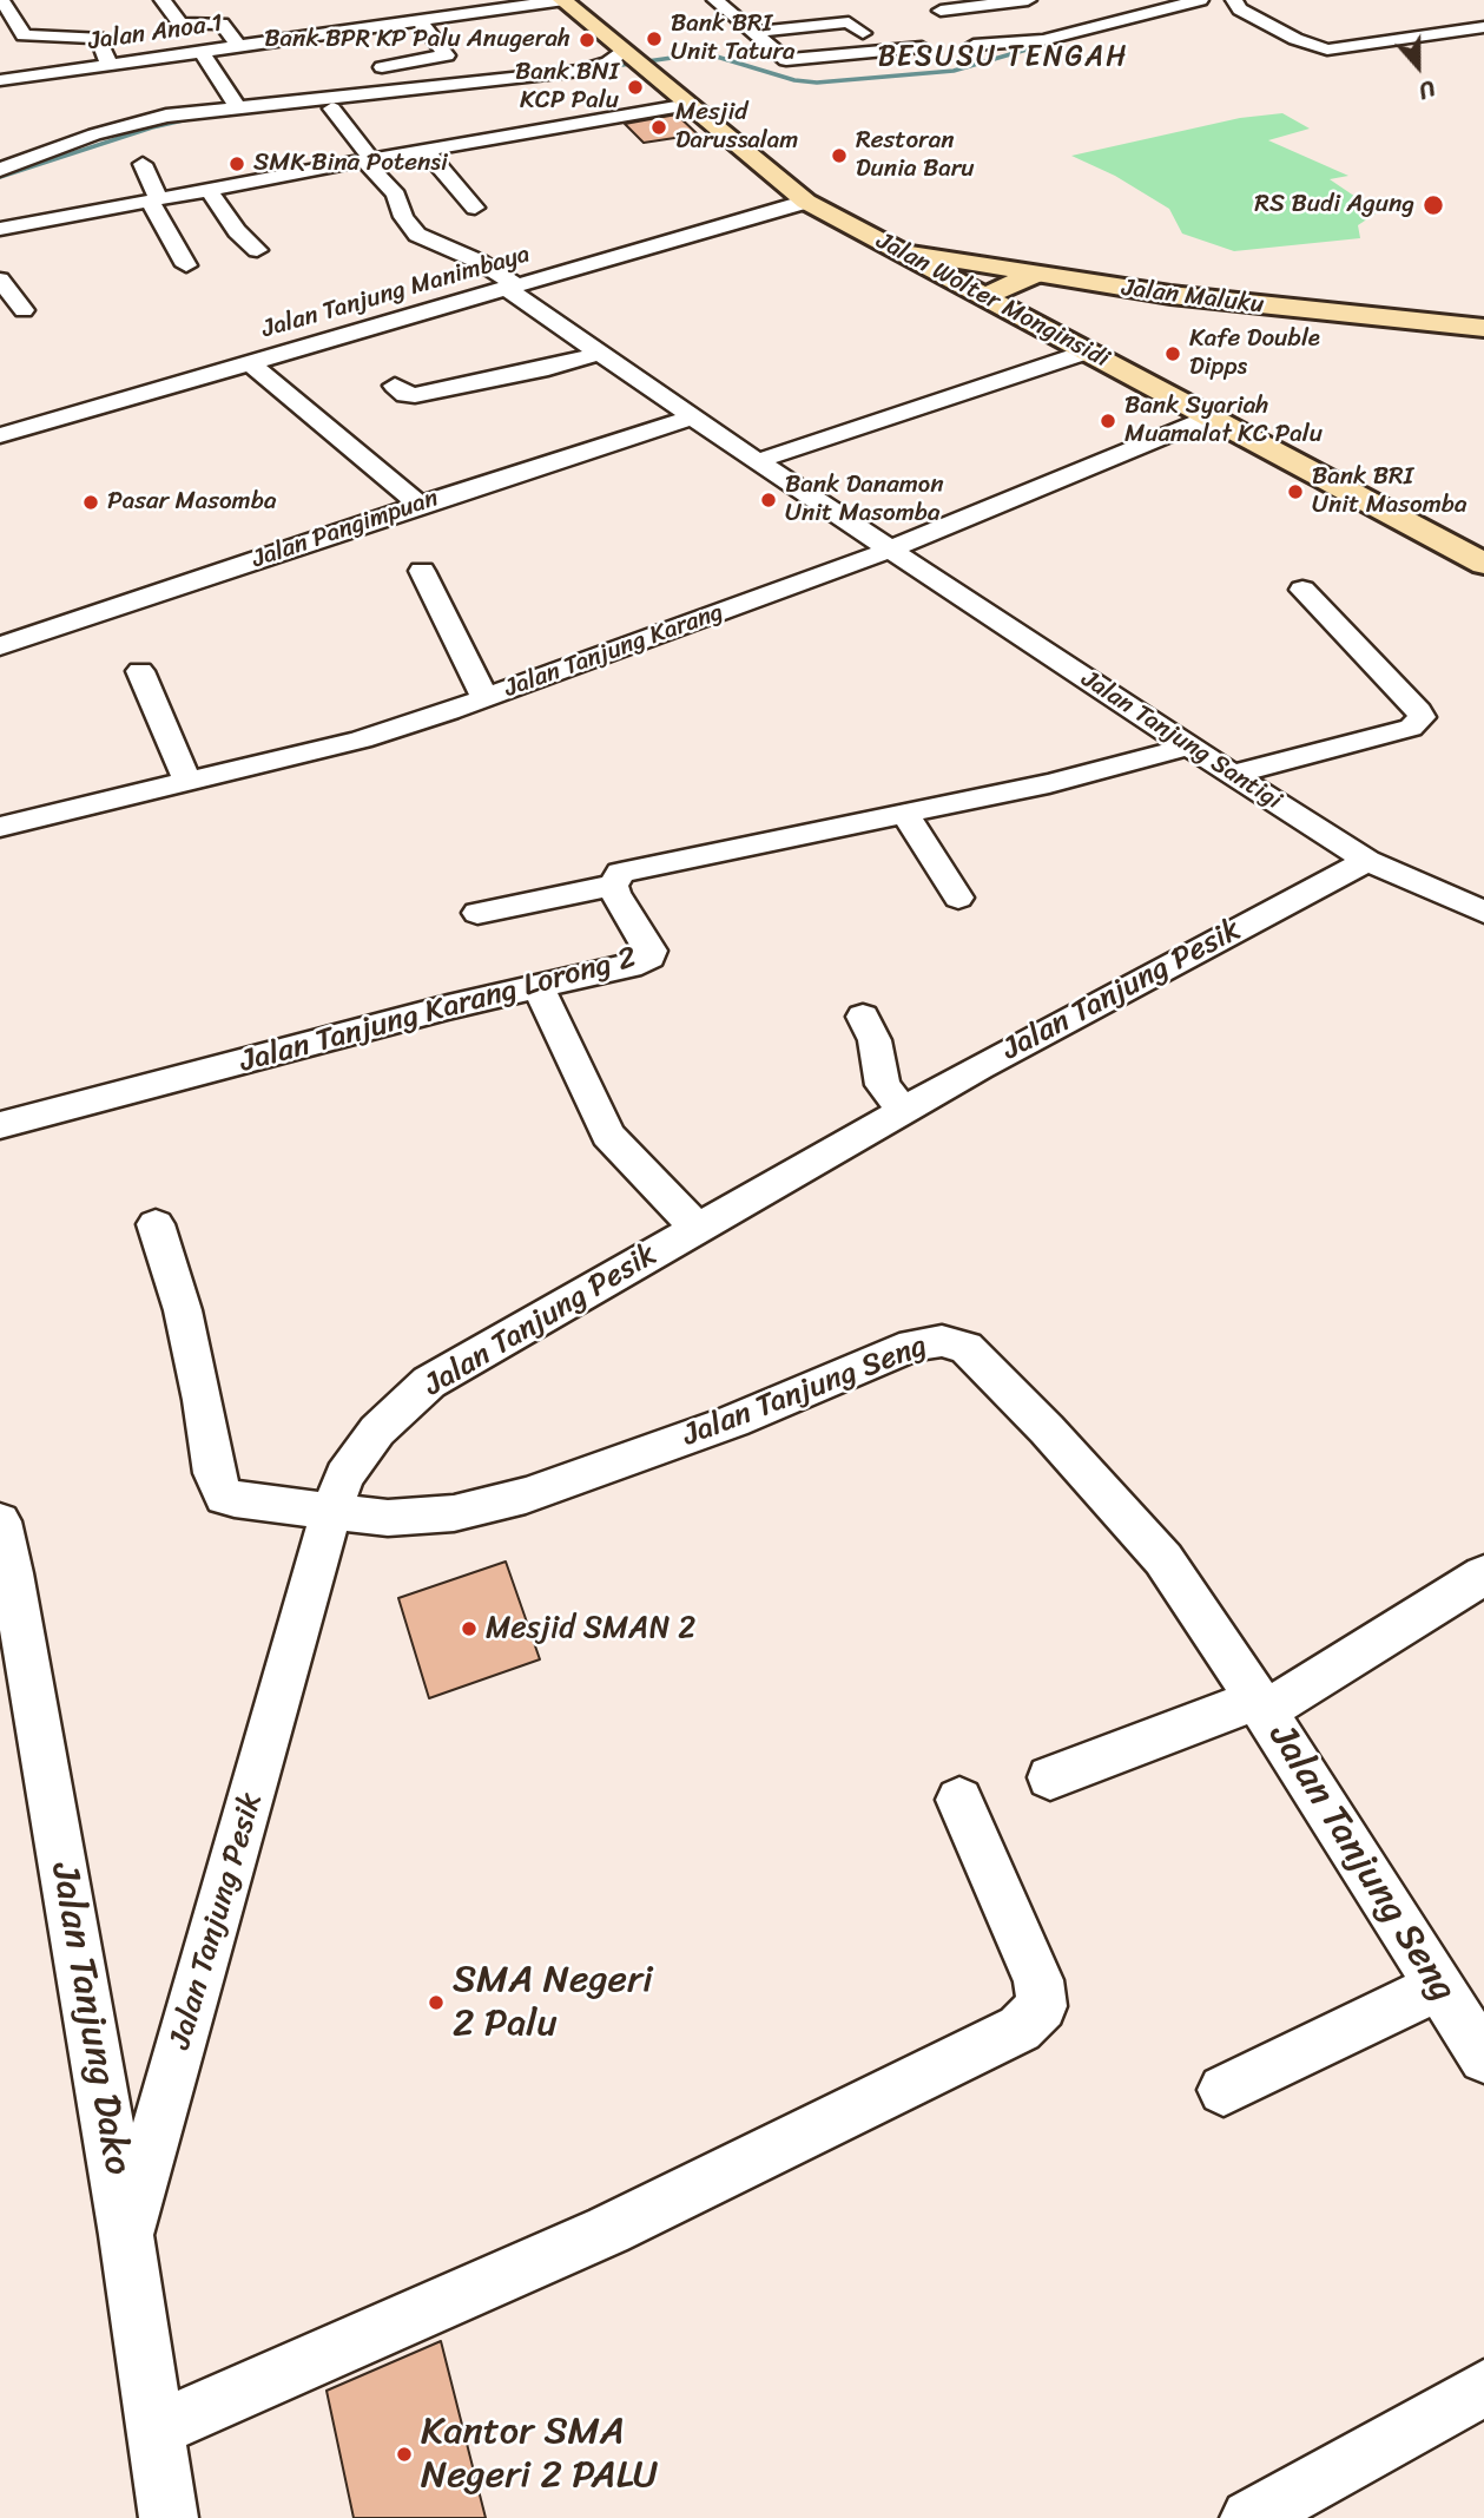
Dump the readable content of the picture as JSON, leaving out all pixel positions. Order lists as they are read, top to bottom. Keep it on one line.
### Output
{"streets":{"main road":["Jalan Maluku","Jalan Wolter Monginsidi"],"street":["Jalan Anoa 1","Jalan Tanjung Manimbaya","Jalan Pangimpuan","Jalan Tanjung Karang","Jalan Tanjung Santigi","Jalan Tanjung Pesik","Jalan Tanjung Karang Lorong 2","Jalan Tanjung Seng","Jalan Tanjung Dako"]},"crossings":[["Jalan Anoa 1","Jalan Wolter Monginsidi"],["Jalan Tanjung Manimbaya","Jalan Wolter Monginsidi"],["Jalan Maluku","Jalan Wolter Monginsidi"],["Jalan Wolter Monginsidi","Jalan Tanjung Karang"],["Jalan Tanjung Karang","Jalan Tanjung Santigi"],["Jalan Tanjung Santigi","Jalan Tanjung Pesik"],["Jalan Tanjung Pesik","Jalan Tanjung Seng"],["Jalan Tanjung Pesik","Jalan Tanjung Dako"]],"districts":["BESUSU TENGAH"],"places":["Bank BRI Unit Tatura","Bank BPR KP Palu Anugerah","Bank BNI KCP Palu","Mesjid Darussalam","Restoran Dunia Baru","SMK Bina Potensi","RS Budi Agung","Kafe Double Dipps","Bank Syariah Muamalat KC Palu","Bank BRI Unit Masomba","Bank Danamon Unit Masomba","Pasar Masomba","Mesjid SMAN 2","SMA Negeri 2 Palu","Kantor SMA Negeri 2 PALU"],"north":"bottom"}
